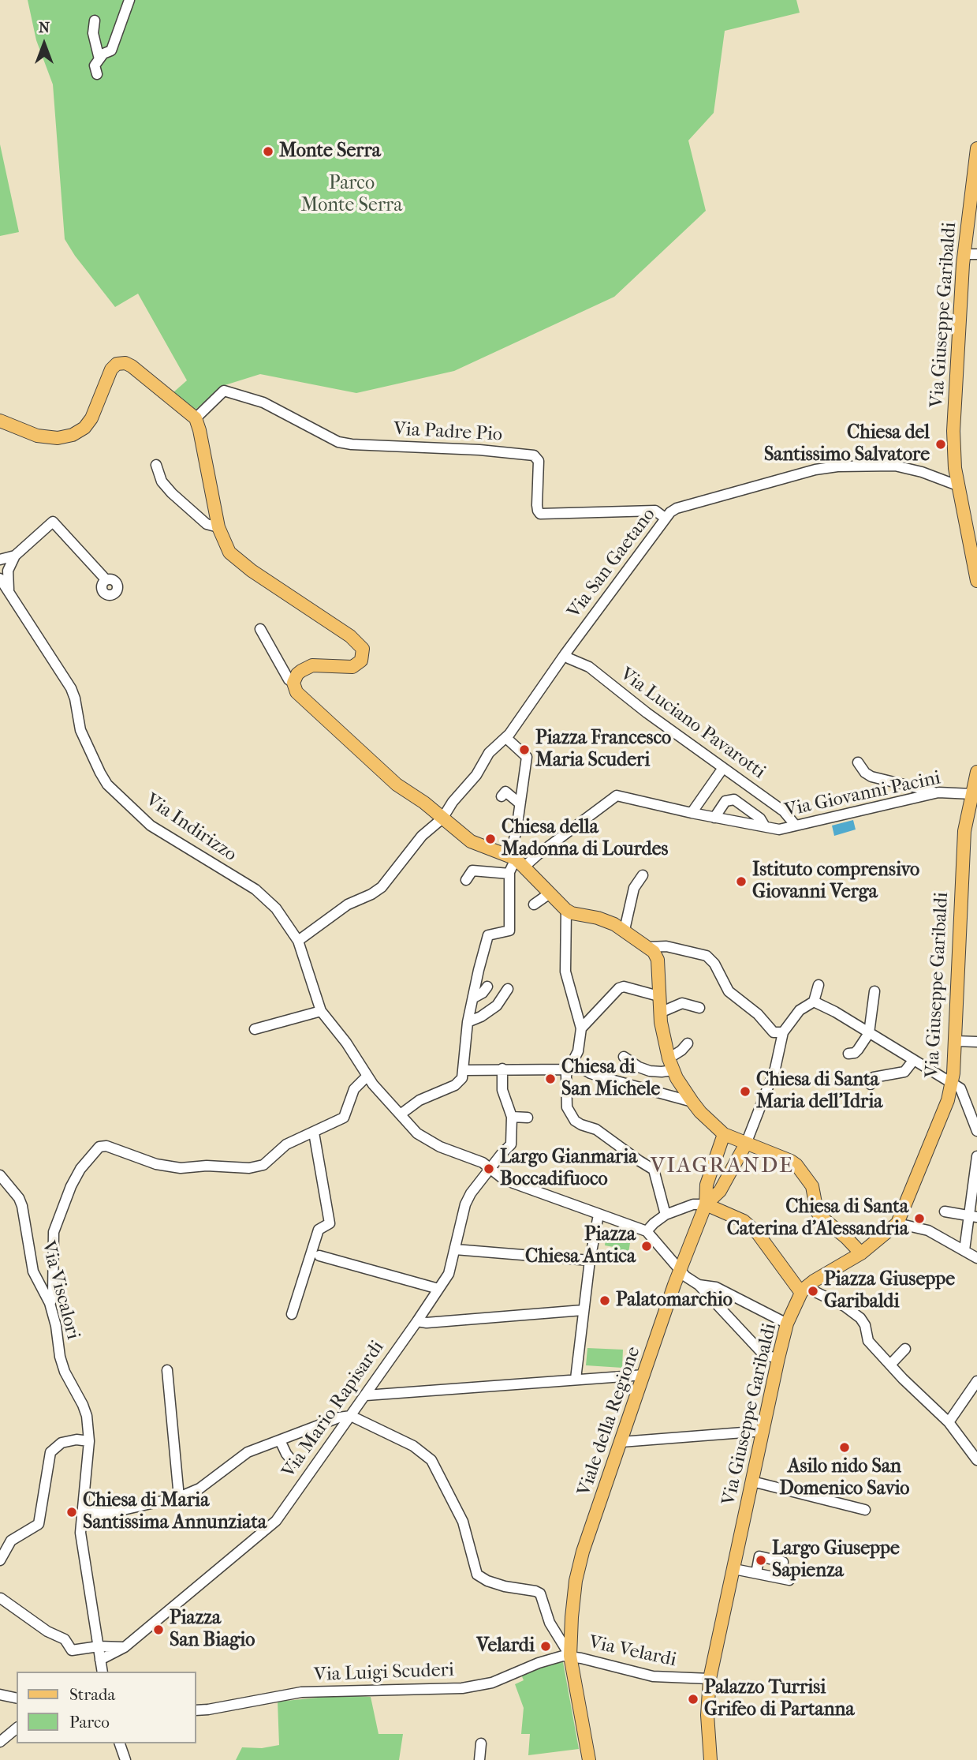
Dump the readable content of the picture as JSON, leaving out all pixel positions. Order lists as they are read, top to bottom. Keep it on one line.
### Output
{"streets":{"main road":["Via Giuseppe Garibaldi","Viale della Regione"],"street":["Via Padre Pio","Via San Gaetano","Via Luciano Pavarotti","Via Giovanni Pacini","Via Indirizzo","Via Viscalori","Via Mario Rapisardi","Via Velardi","Via Luigi Scuderi"]},"crossings":[["Via Giuseppe Garibaldi","Via San Gaetano"],["Via Giuseppe Garibaldi","Via Giovanni Pacini"],["Via Giuseppe Garibaldi","Via Velardi"],["Via Padre Pio","Via San Gaetano"],["Via San Gaetano","Via Luciano Pavarotti"],["Via San Gaetano","Via Indirizzo"],["Via Luciano Pavarotti","Via Giovanni Pacini"],["Via Indirizzo","Via Mario Rapisardi"],["Via Viscalori","Via Mario Rapisardi"],["Via Mario Rapisardi","Via Velardi"],["Viale della Regione","Via Velardi"],["Viale della Regione","Via Luigi Scuderi"],["Via Velardi","Via Luigi Scuderi"]],"districts":["VIAGRANDE"],"parks":["Parco Monte Serra"],"places":["Monte Serra","Chiesa del Santissimo Salvatore","Piazza Francesco Maria Scuderi","Chiesa della Madonna di Lourdes","Istituto comprensivo Giovanni Verga","Chiesa di San Michele","Chiesa di Santa Maria dell'Idria","Largo Gianmaria Boccadifuoco","Chiesa di Santa Caterina d'Alessandria","Piazza Chiesa Antica","Piazza Giuseppe Garibaldi","Palatomarchio","Asilo nido San Domenico Savio","Chiesa di Maria Santissima Annunziata","Largo Giuseppe Sapienza","Piazza San Biagio","Velardi","Palazzo Turrisi Grifeo di Partanna"],"legend":["Strada","Parco"],"north":"top"}
